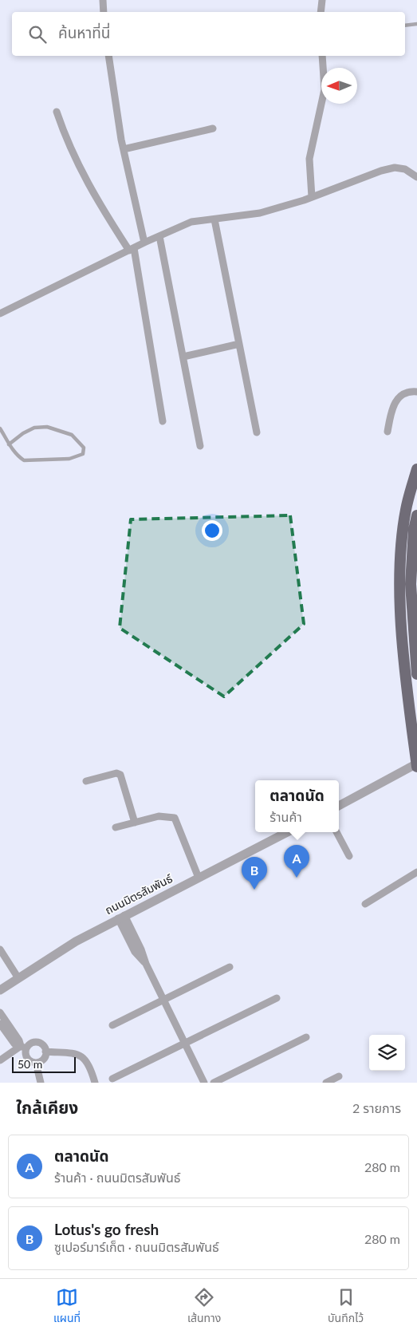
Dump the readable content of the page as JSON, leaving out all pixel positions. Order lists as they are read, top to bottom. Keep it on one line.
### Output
{"streets":{"street":["ถนนมิตรสัมพันธ์"]},"scale_bar":"50 m","north":"left","page":{"search":"ค้นหาที่นี่","popup":["ตลาดนัด","ร้านค้า"],"pins":["A","B"],"scale":"50 m","heading":["ใกล้เคียง","2 รายการ"],"list":[{"mark":"A","name":"ตลาดนัด","note":"ร้านค้า · ถนนมิตรสัมพันธ์","value":"280 m"},{"mark":"B","name":"Lotus's go fresh","note":"ซูเปอร์มาร์เก็ต · ถนนมิตรสัมพันธ์","value":"280 m"}],"nav":["แผนที่","เส้นทาง","บันทึกไว้"]}}
